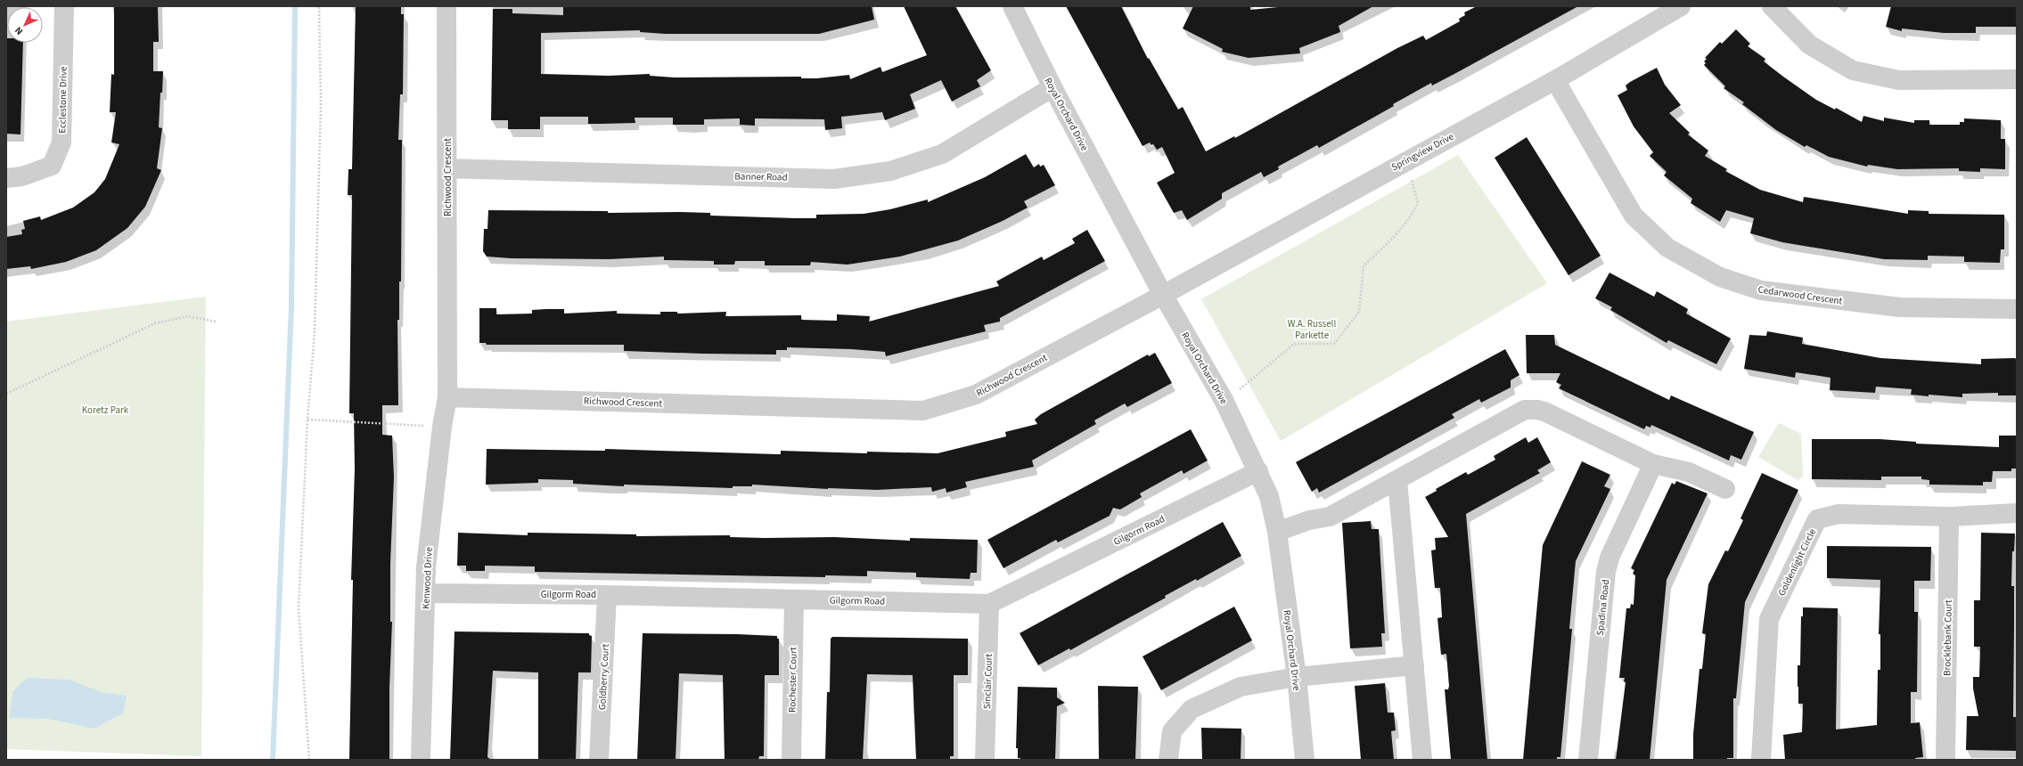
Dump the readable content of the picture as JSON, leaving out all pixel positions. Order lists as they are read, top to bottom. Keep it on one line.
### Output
{"streets":{"street":["Ecclestone Drive","Royal Orchard Drive","Springview Drive","Banner Road","Richwood Crescent","Cedarwood Crescent","Gilgorm Road","Goldenlight Circle","Kenwood Drive","Spadina Road","Brocklebank Court","Goldberry Court","Rochester Court","Sinclair Court"]},"crossings":[["Royal Orchard Drive","Springview Drive"],["Royal Orchard Drive","Banner Road"],["Royal Orchard Drive","Richwood Crescent"],["Royal Orchard Drive","Gilgorm Road"],["Springview Drive","Richwood Crescent"],["Springview Drive","Cedarwood Crescent"],["Banner Road","Richwood Crescent"],["Richwood Crescent","Kenwood Drive"],["Gilgorm Road","Kenwood Drive"],["Gilgorm Road","Goldberry Court"],["Gilgorm Road","Rochester Court"],["Gilgorm Road","Sinclair Court"],["Goldenlight Circle","Brocklebank Court"]],"parks":["W.A. Russell Parkette","Koretz Park"],"north":"bottom left"}
